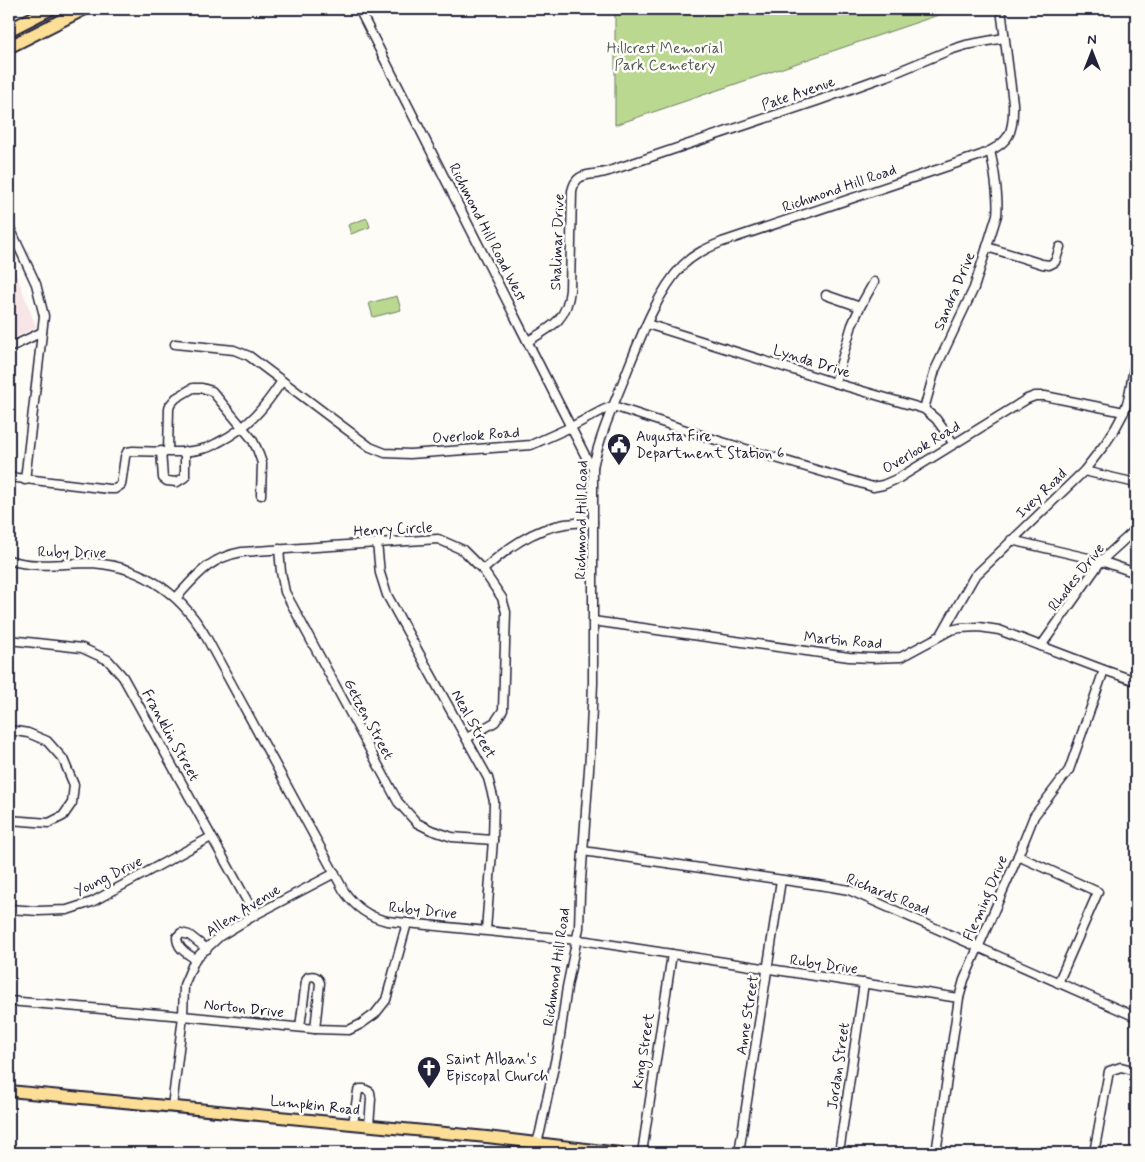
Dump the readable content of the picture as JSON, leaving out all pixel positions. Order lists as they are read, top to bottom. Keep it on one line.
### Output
{"streets":{"main road":["Lumpkin Road"],"street":["Pate Avenue","Richmond Hill Road","Richmond Hill Road West","Shalimar Drive","Sandra Drive","Lynda Drive","Overlook Road","Ivey Road","Henry Circle","Ruby Drive","Rhodes Drive","Martin Road","Getzen Street","Neal Street","Franklin Street","Young Drive","Richards Road","Fleming Drive","Allen Avenue","Norton Drive","Anne Street","King Street","Jordan Street"]},"crossings":[["Pate Avenue","Richmond Hill Road"],["Pate Avenue","Shalimar Drive"],["Richmond Hill Road","Richmond Hill Road West"],["Richmond Hill Road","Sandra Drive"],["Richmond Hill Road","Lynda Drive"],["Richmond Hill Road","Overlook Road"],["Richmond Hill Road","Ruby Drive"],["Richmond Hill Road","Martin Road"],["Richmond Hill Road","Richards Road"],["Richmond Hill Road","Lumpkin Road"],["Richmond Hill Road West","Shalimar Drive"],["Richmond Hill Road West","Overlook Road"],["Sandra Drive","Lynda Drive"],["Lynda Drive","Overlook Road"],["Overlook Road","Ivey Road"],["Ivey Road","Martin Road"],["Henry Circle","Ruby Drive"],["Henry Circle","Getzen Street"],["Henry Circle","Neal Street"],["Ruby Drive","Neal Street"],["Ruby Drive","Fleming Drive"],["Ruby Drive","Allen Avenue"],["Ruby Drive","Norton Drive"],["Ruby Drive","Anne Street"],["Ruby Drive","King Street"],["Ruby Drive","Jordan Street"],["Rhodes Drive","Martin Road"],["Martin Road","Fleming Drive"],["Getzen Street","Neal Street"],["Franklin Street","Young Drive"],["Franklin Street","Allen Avenue"],["Richards Road","Fleming Drive"],["Richards Road","Anne Street"],["Allen Avenue","Norton Drive"],["Allen Avenue","Lumpkin Road"]],"parks":["Hillcrest Memorial Park Cemetery"],"places":{"public building":["Augusta Fire Department Station 6"],"church":["Saint Alban's Episcopal Church"]},"north":"top"}
